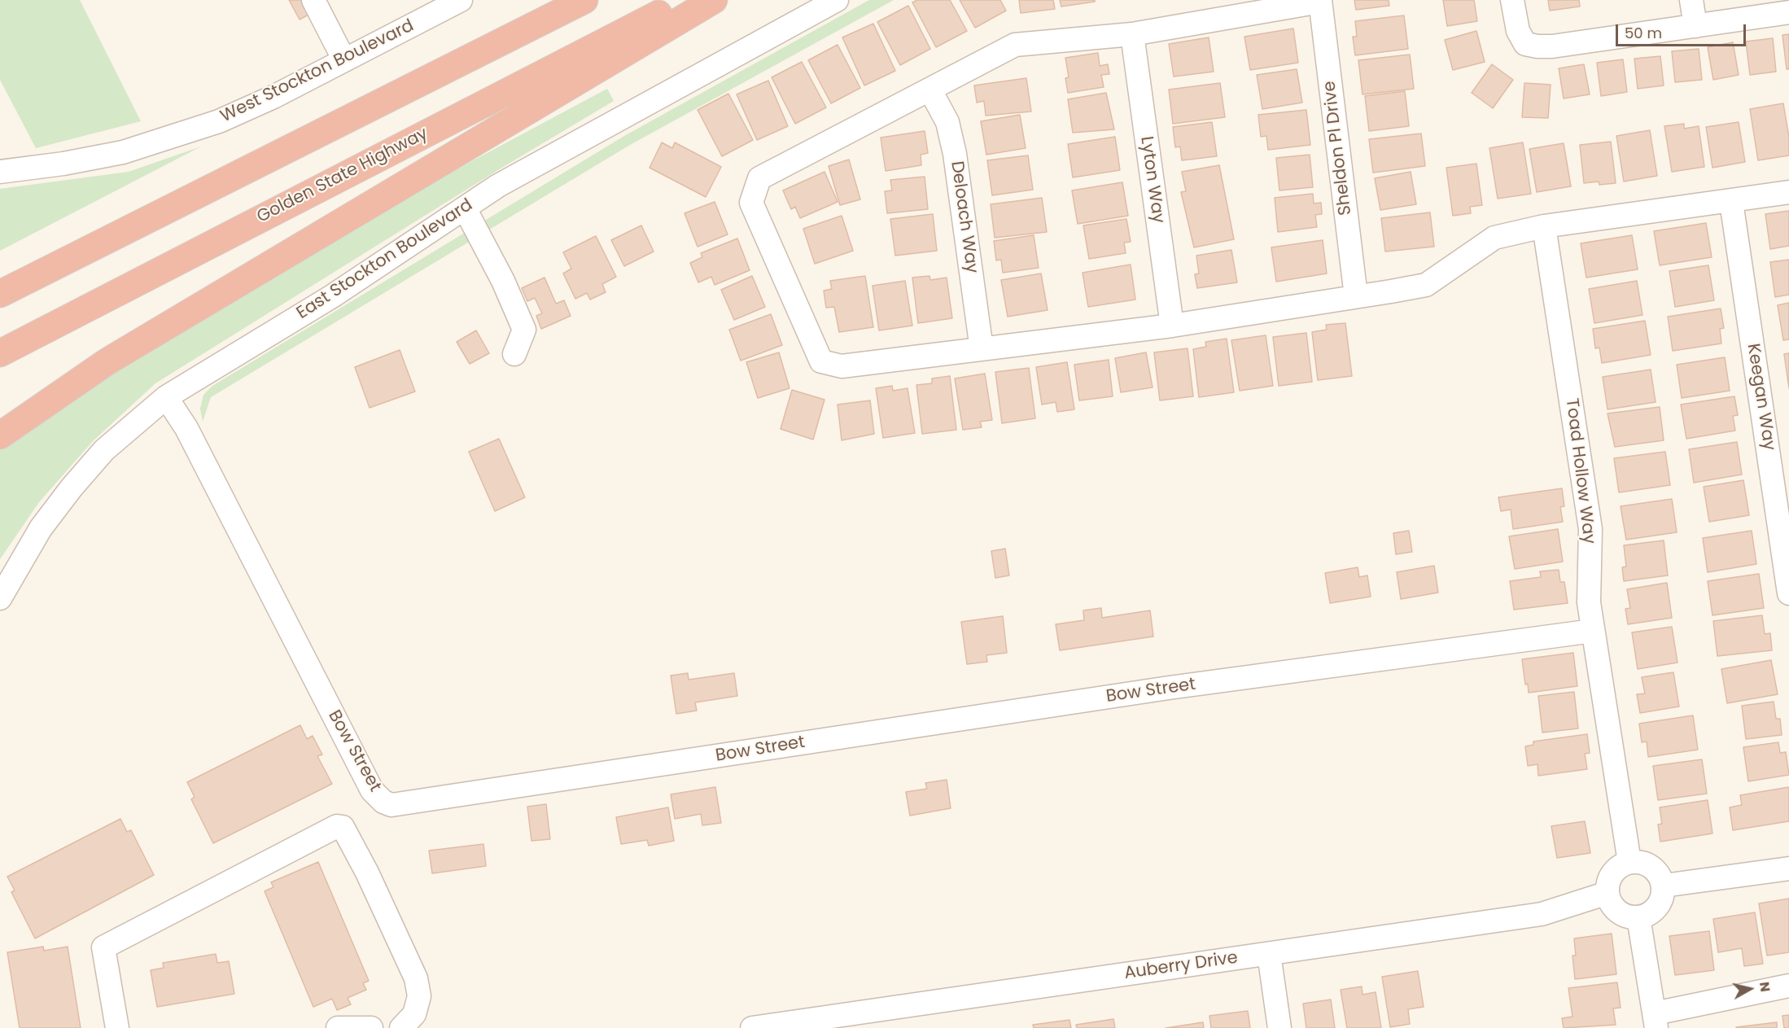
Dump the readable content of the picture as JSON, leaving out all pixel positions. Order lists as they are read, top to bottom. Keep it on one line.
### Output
{"streets":{"highway":["Golden State Highway"],"street":["West Stockton Boulevard","Sheldon Pl Drive","Lyton Way","Deloach Way","East Stockton Boulevard","Keegan Way","Toad Hollow Way","Bow Street","Auberry Drive"]},"crossings":[["East Stockton Boulevard","Bow Street"],["Toad Hollow Way","Bow Street"],["Toad Hollow Way","Auberry Drive"]],"scale_bar":"50 m","north":"right"}
